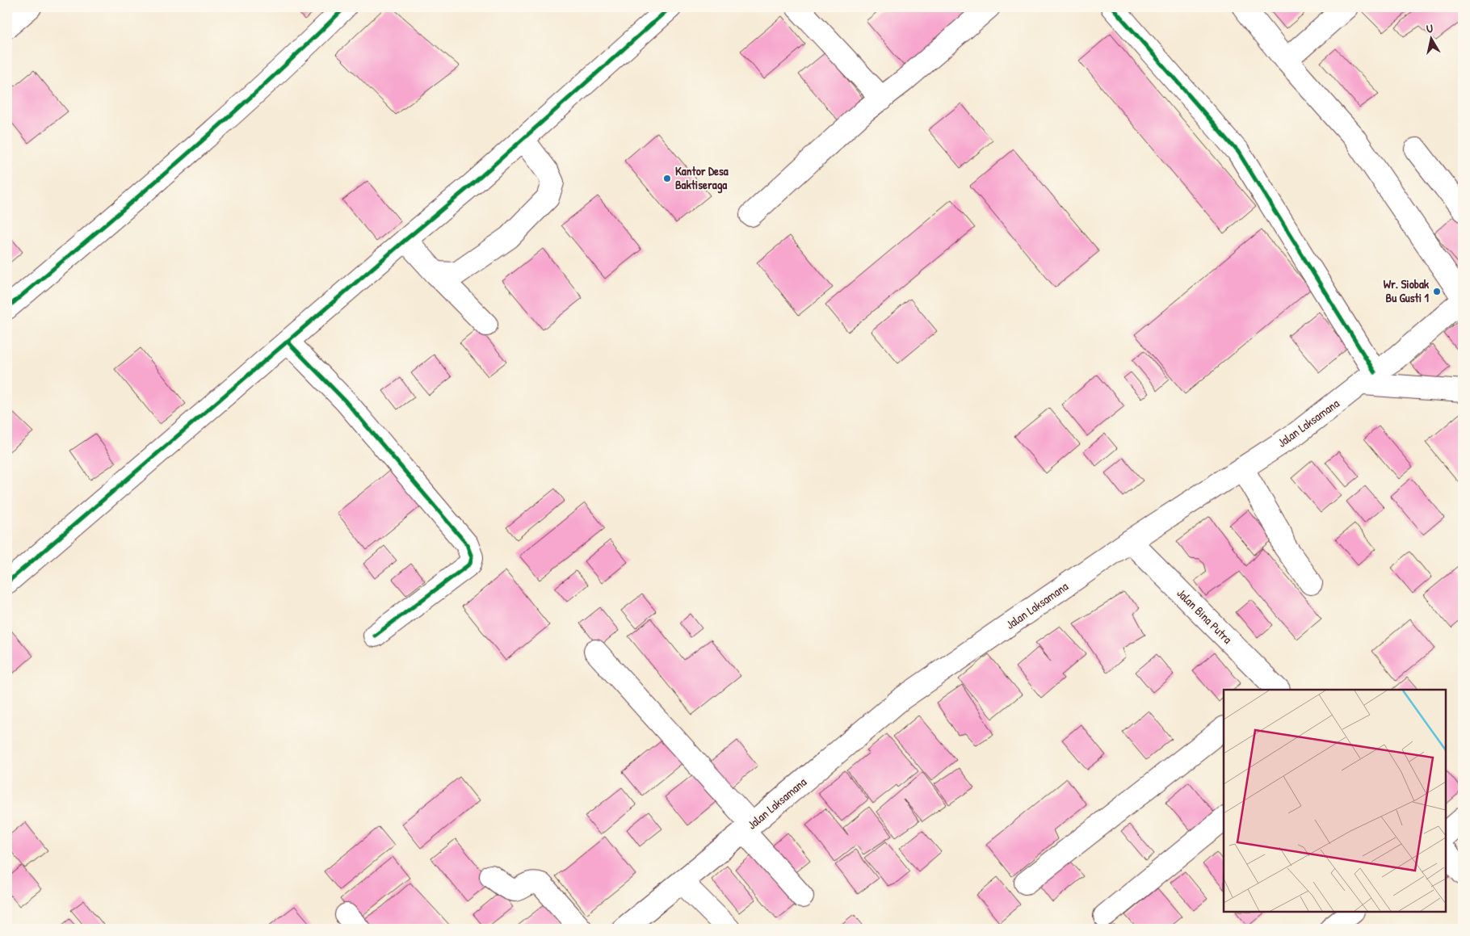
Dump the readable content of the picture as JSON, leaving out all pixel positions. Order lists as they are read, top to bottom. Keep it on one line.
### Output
{"streets":{"street":["Jalan Laksamana","Jalan Bina Putra"]},"crossings":[["Jalan Laksamana","Jalan Bina Putra"]],"places":["Kantor Desa Baktiseraga","Wr. Siobak Bu Gusti 1"],"north":"top"}
